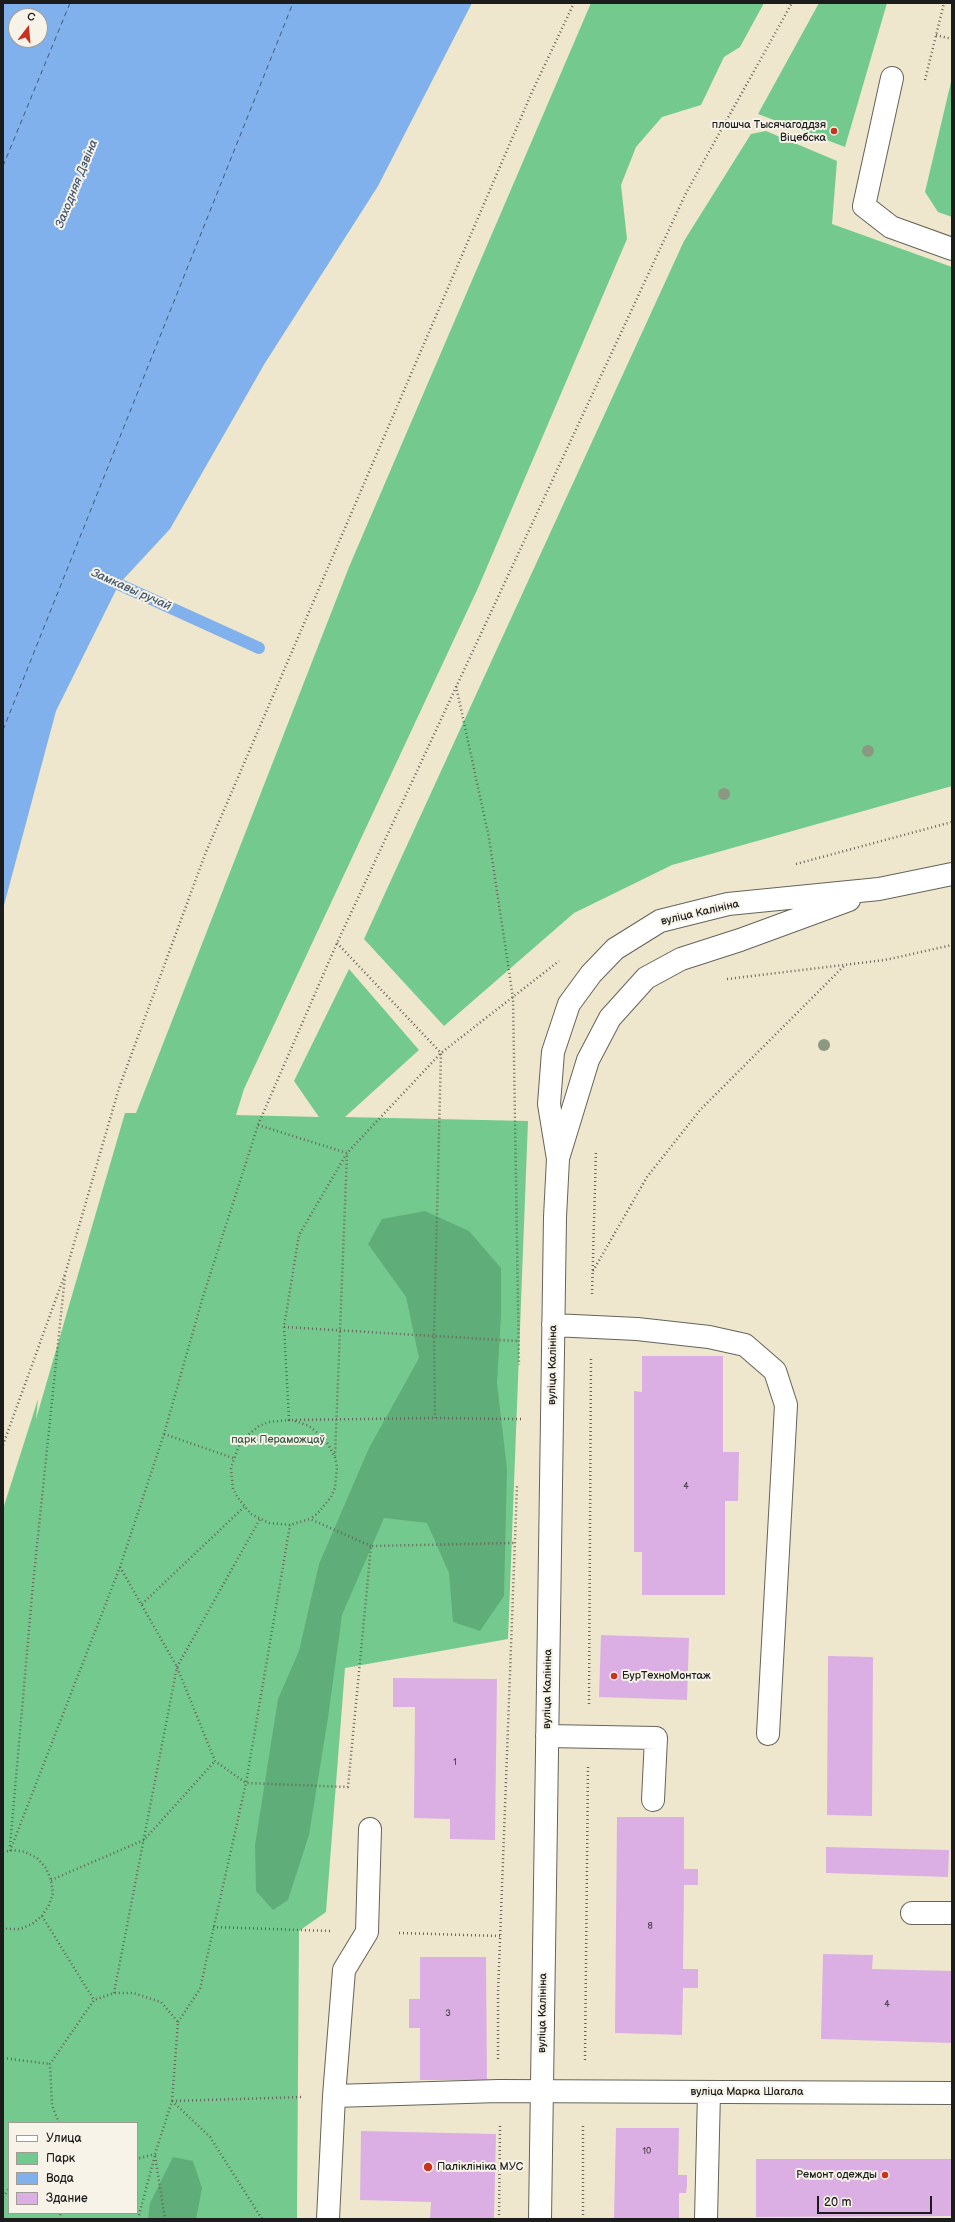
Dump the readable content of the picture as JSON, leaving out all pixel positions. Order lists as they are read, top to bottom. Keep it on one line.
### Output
{"streets":{"street":["вуліца Калініна","вуліца Марка Шагала"]},"crossings":[["вуліца Калініна","вуліца Марка Шагала"]],"water":["Заходняя Дзвіна","Замкавы ручай"],"parks":["парк Пераможцаў"],"places":["плошча Тысячагоддзя Віцебска","БурТехноМонтаж","Паліклініка МУС","Ремонт одежды"],"house_numbers":["4","1","8","4","3","10"],"legend":["Улица","Парк","Вода","Здание"],"scale_bar":"20 m","north":"top"}
